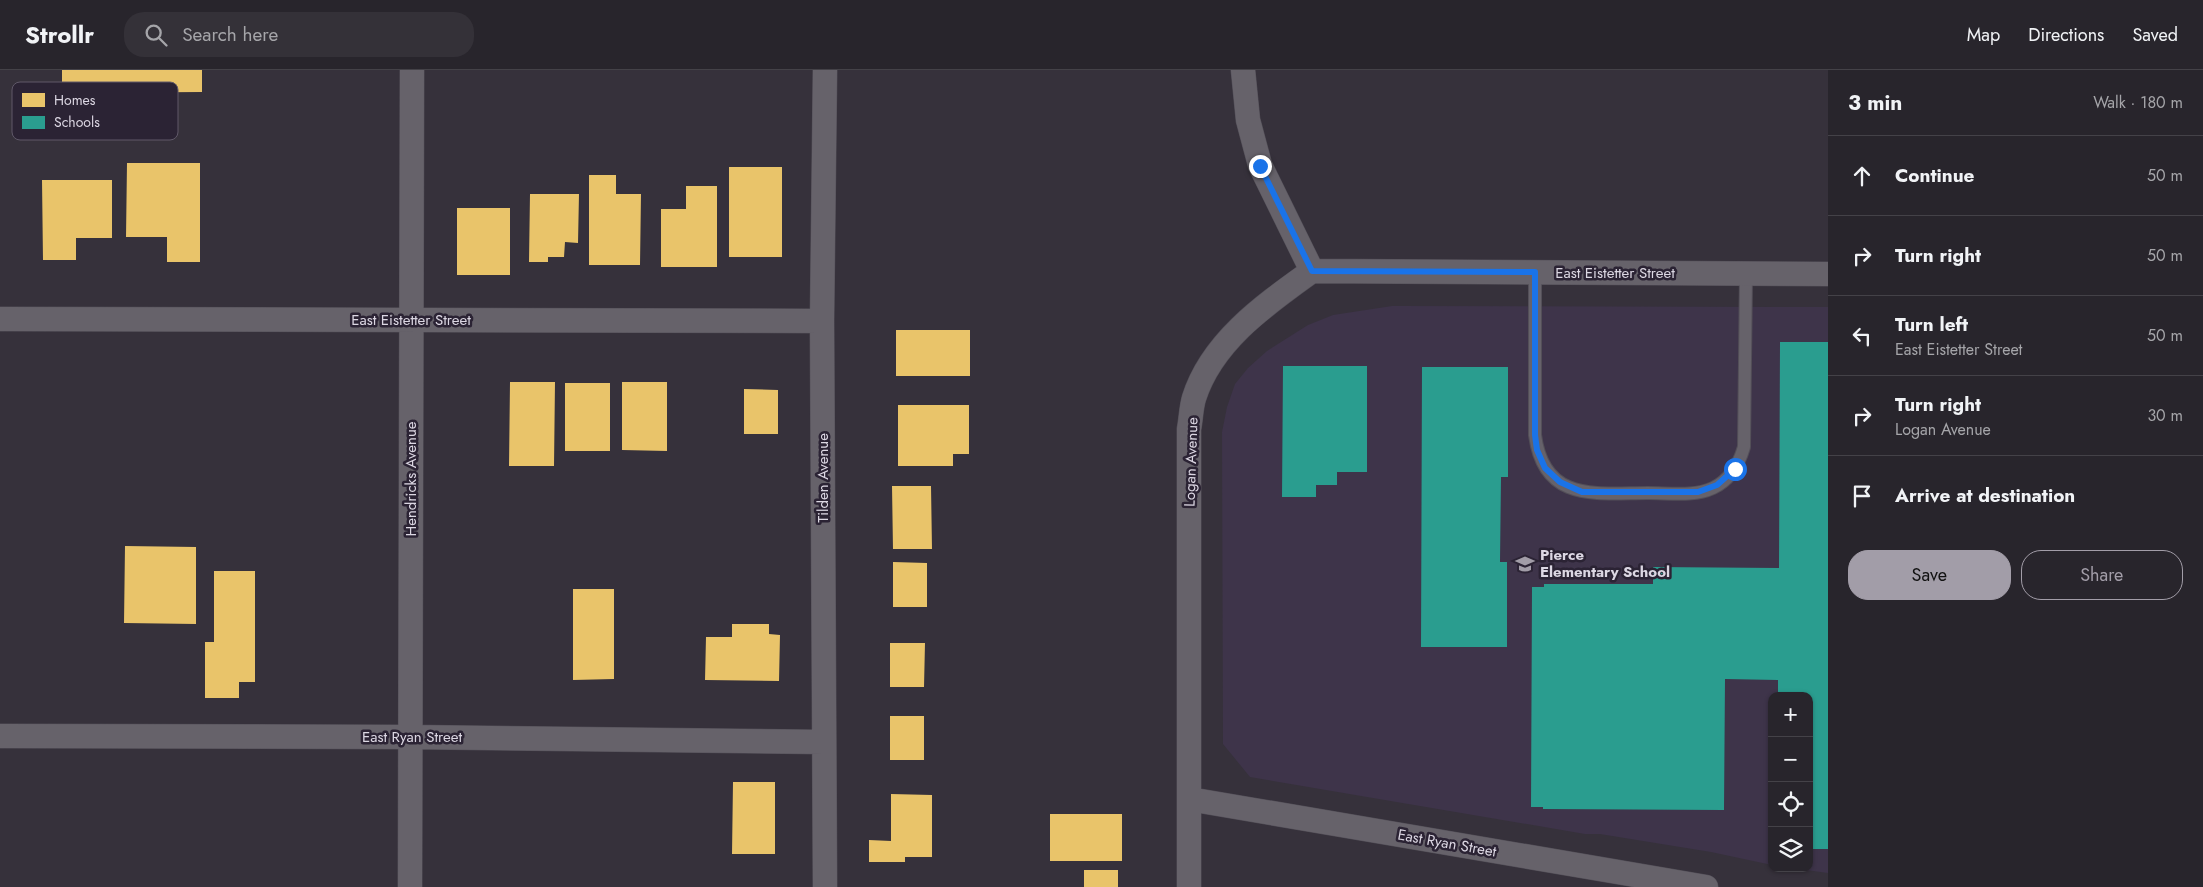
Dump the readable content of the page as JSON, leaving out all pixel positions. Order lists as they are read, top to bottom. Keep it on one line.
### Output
{"streets":{"street":["East Eistetter Street","Logan Avenue","Tilden Avenue","Hendricks Avenue","East Ryan Street"]},"crossings":[["East Eistetter Street","Logan Avenue"],["East Eistetter Street","Tilden Avenue"],["East Eistetter Street","Hendricks Avenue"],["Logan Avenue","East Ryan Street"],["Tilden Avenue","East Ryan Street"],["Hendricks Avenue","East Ryan Street"]],"places":{"school or university":["Pierce Elementary School"]},"legend":["Homes","Schools"],"page":{"header":"Strollr","search":"Search here","nav":["Map","Directions","Saved"],"heading":["3 min","Walk · 180 m"],"list":[["Continue","50 m"],["Turn right","50 m"],["Turn left","East Eistetter Street","50 m"],["Turn right","Logan Avenue","30 m"],"Arrive at destination"],"buttons":["Save","Share"],"map_buttons":["+","−"]}}
